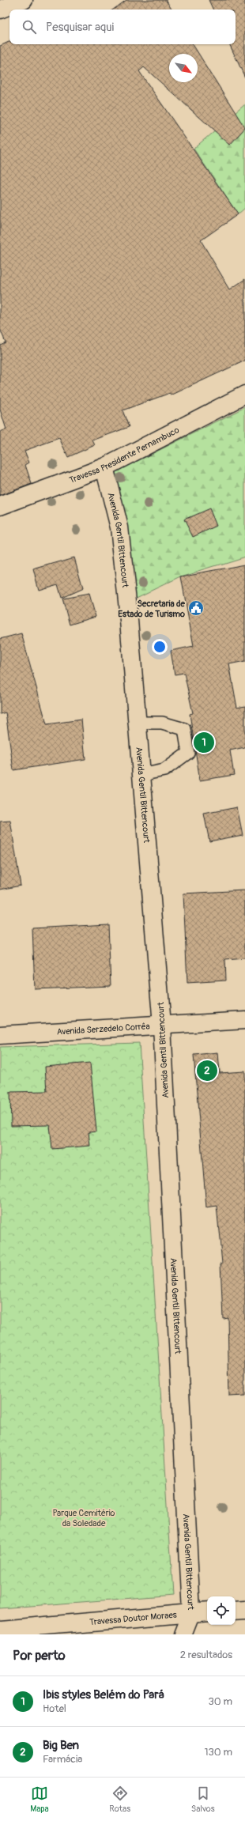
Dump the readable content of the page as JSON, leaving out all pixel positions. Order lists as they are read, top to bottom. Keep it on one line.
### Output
{"streets":{"street":["Travessa Presidente Pernambuco","Avenida Gentil Bittencourt","Avenida Serzedelo Corrêa","Travessa Doutor Moraes"]},"crossings":[["Travessa Presidente Pernambuco","Avenida Gentil Bittencourt"],["Avenida Gentil Bittencourt","Avenida Serzedelo Corrêa"],["Avenida Gentil Bittencourt","Travessa Doutor Moraes"]],"parks":["Parque Cemitério da Soledade"],"places":{"public building":["Secretaria de Estado de Turismo"]},"north":"bottom right","page":{"search":"Pesquisar aqui","pins":["1","2"],"heading":["Por perto","2 resultados"],"list":[{"mark":"1","name":"Ibis styles Belém do Pará","note":"Hotel","value":"30 m"},{"mark":"2","name":"Big Ben","note":"Farmácia","value":"130 m"}],"nav":["Mapa","Rotas","Salvos"]}}
